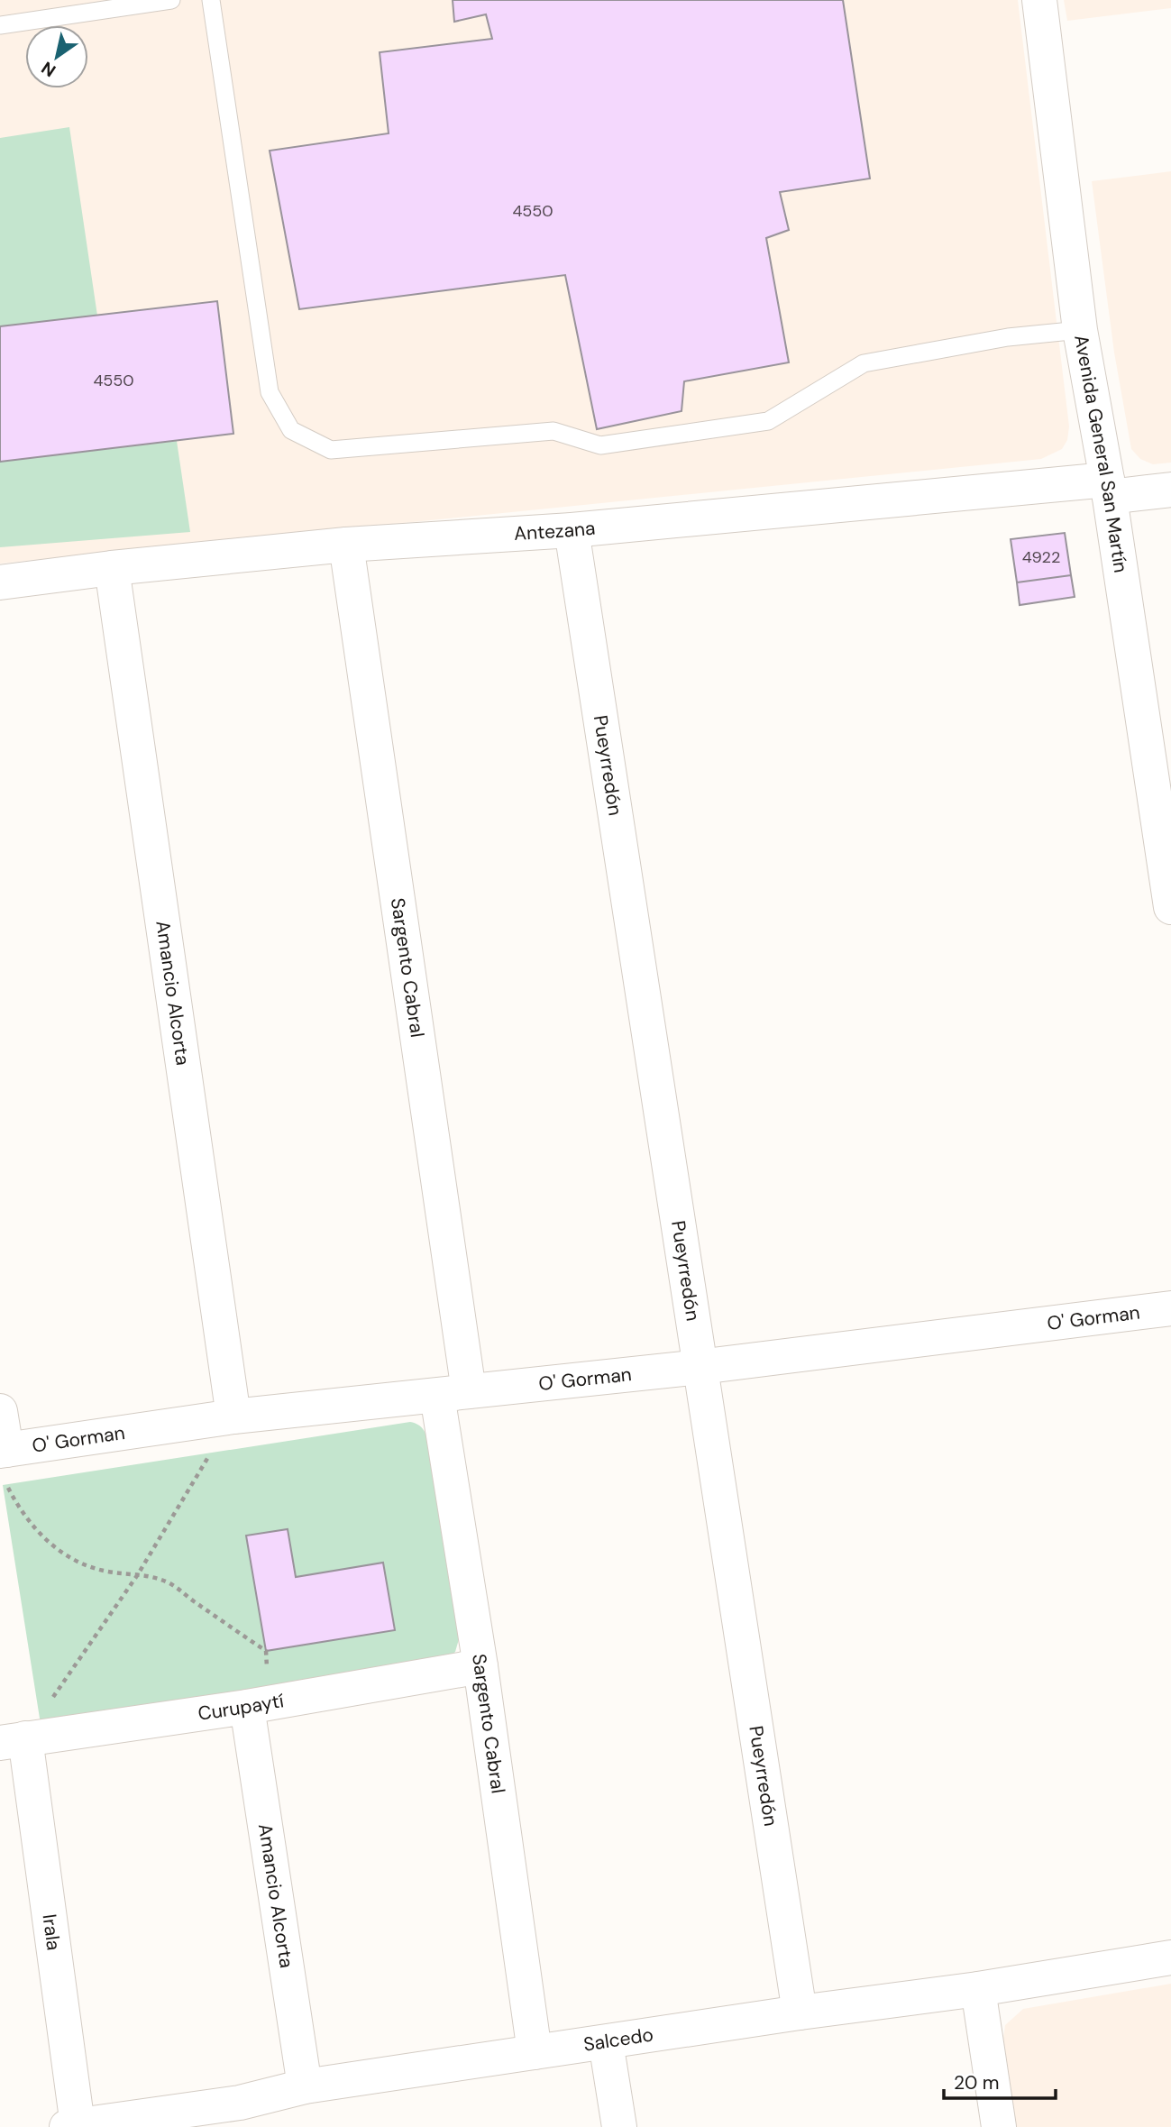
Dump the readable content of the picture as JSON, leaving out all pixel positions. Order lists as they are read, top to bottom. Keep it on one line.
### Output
{"streets":{"street":["Avenida General San Martín","Antezana","Pueyrredón","Sargento Cabral","Amancio Alcorta","O' Gorman","Curupaytí","Irala","Salcedo"]},"crossings":[["Avenida General San Martín","Antezana"],["Antezana","Pueyrredón"],["Antezana","Sargento Cabral"],["Antezana","Amancio Alcorta"],["Pueyrredón","O' Gorman"],["Pueyrredón","Salcedo"],["Sargento Cabral","O' Gorman"],["Sargento Cabral","Curupaytí"],["Sargento Cabral","Salcedo"],["Amancio Alcorta","O' Gorman"],["Amancio Alcorta","Curupaytí"],["Amancio Alcorta","Salcedo"],["Curupaytí","Irala"],["Irala","Salcedo"]],"house_numbers":["4550","4550","4922"],"scale_bar":"20 m","north":"bottom left"}
